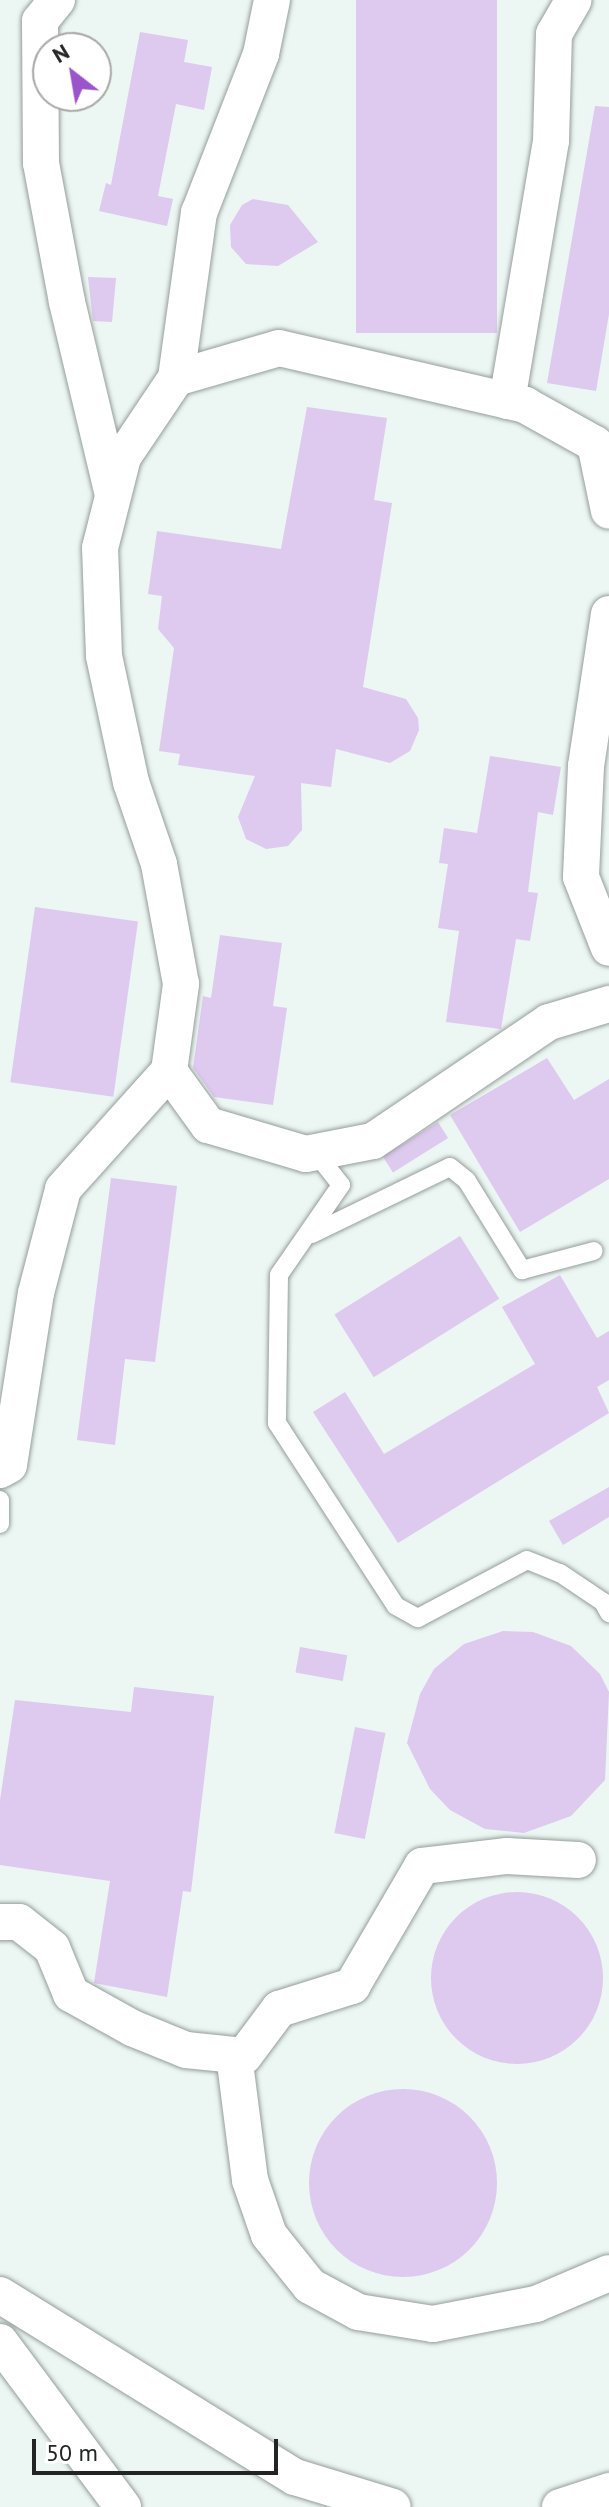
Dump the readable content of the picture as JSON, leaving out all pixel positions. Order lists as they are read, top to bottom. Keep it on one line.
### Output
{"scale_bar":"50 m","north":"top left"}
